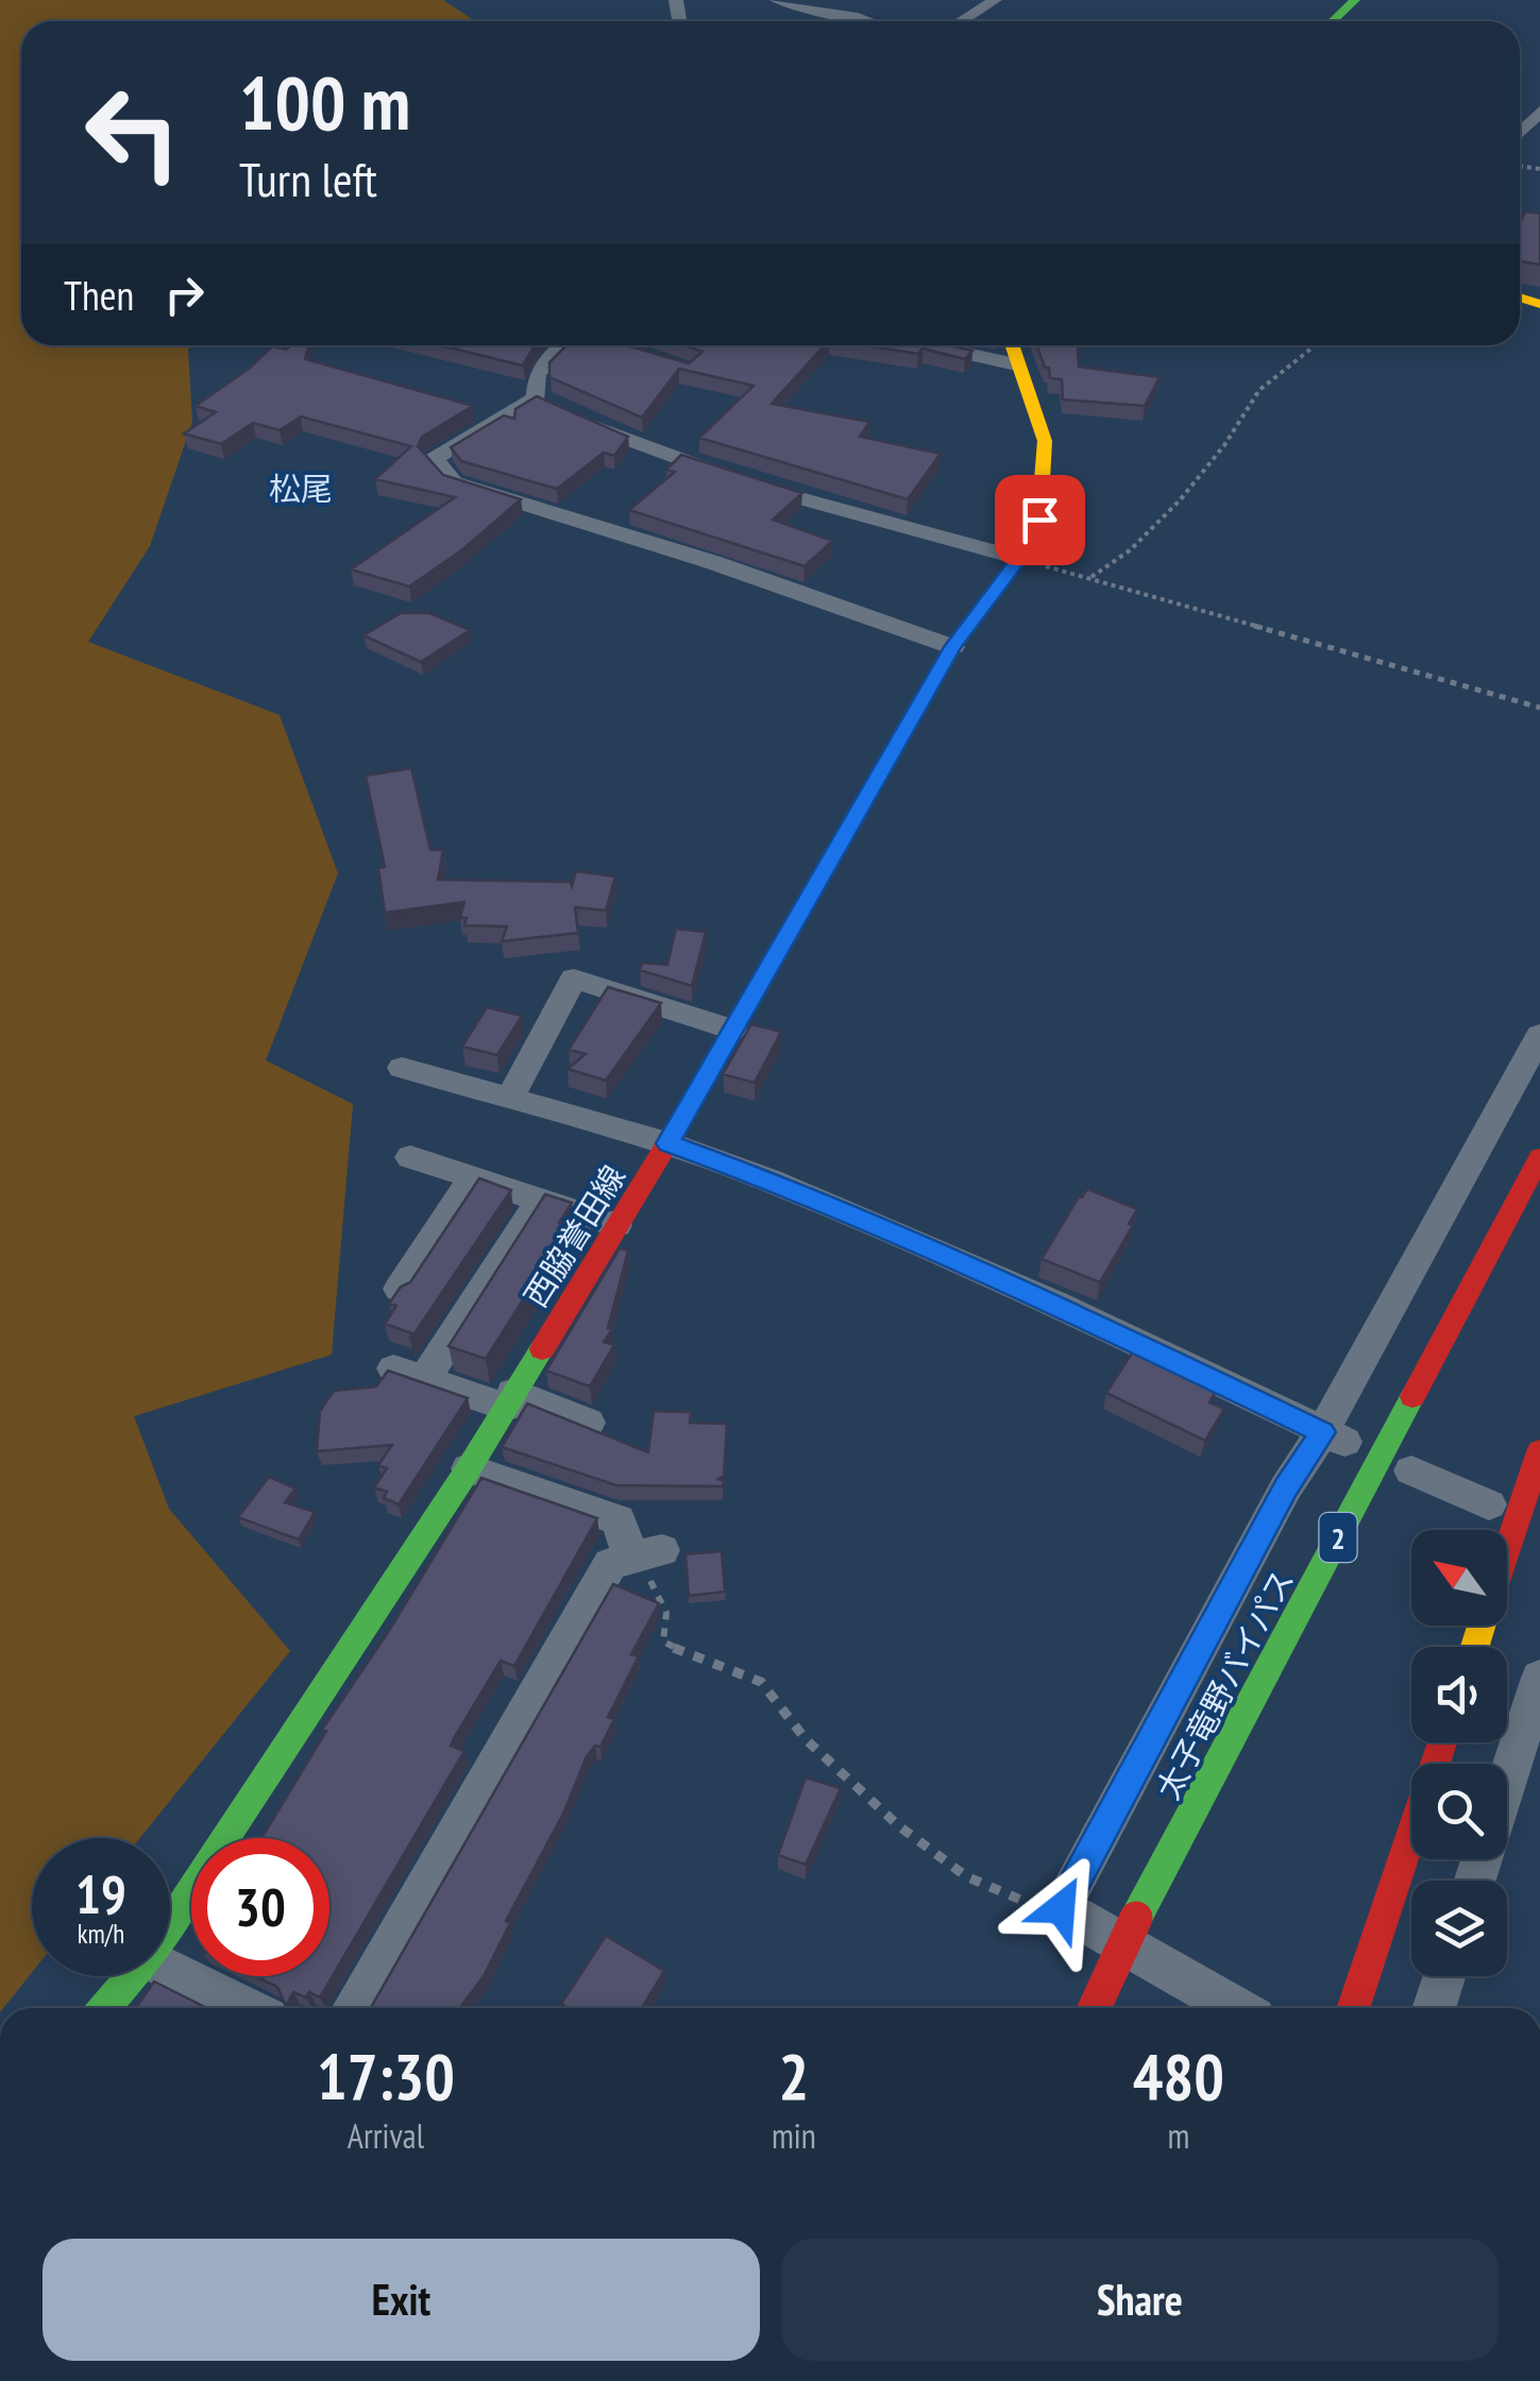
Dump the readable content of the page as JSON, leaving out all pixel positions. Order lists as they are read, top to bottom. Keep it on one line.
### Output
{"streets":{"main road":["西脇誉田線","2","太子竜野バイパス"]},"districts":["松尾"],"north":"top left","page":{"turn":["100 m","Turn left"],"then":"Then","speed":"19 km/h","limit":"30","eta":["17:30","Arrival","2","min","480","m"],"buttons":["Exit","Share"]}}
